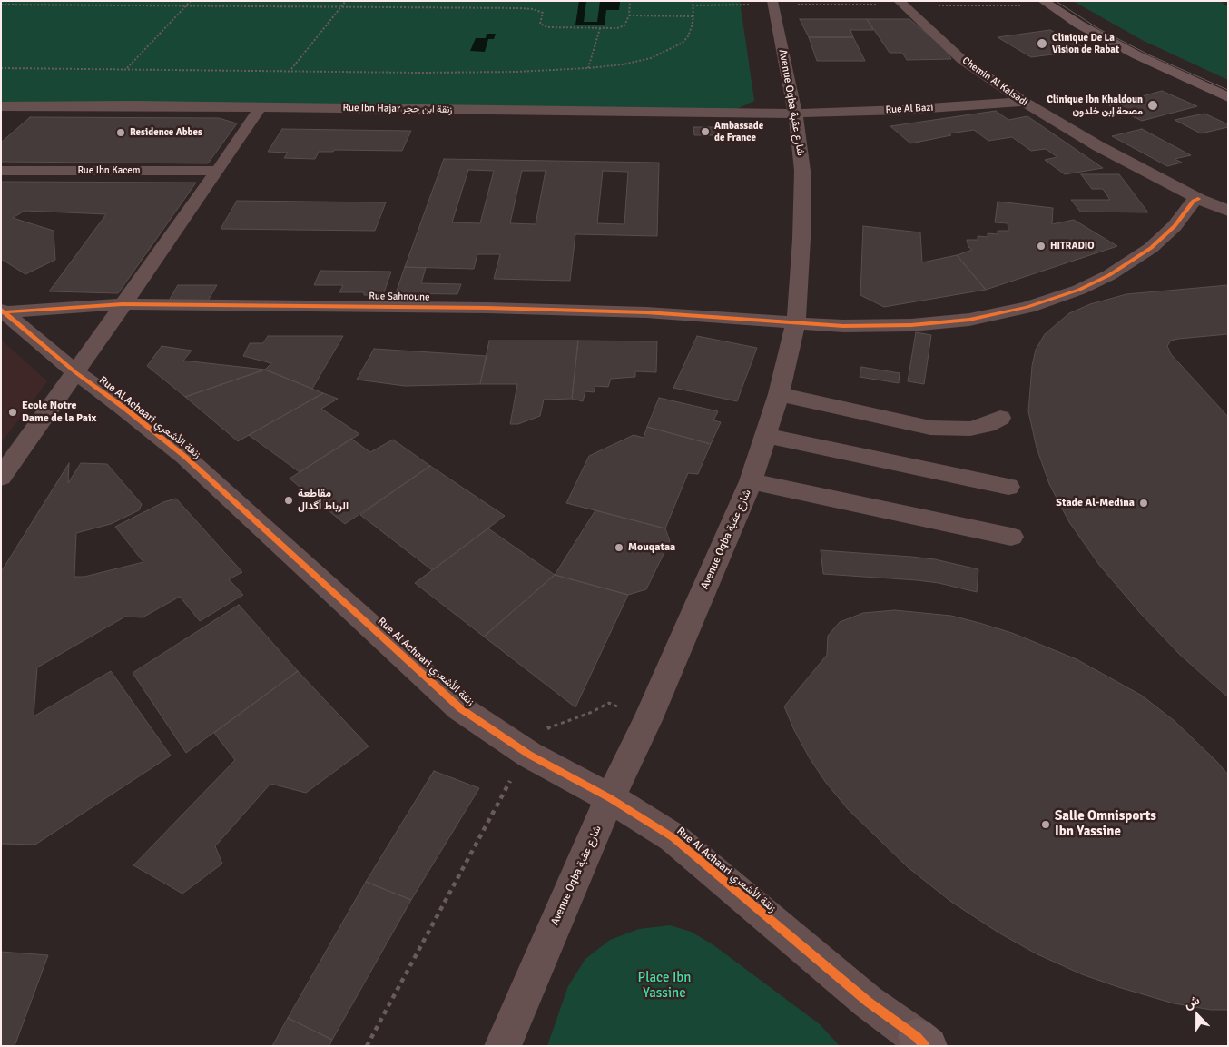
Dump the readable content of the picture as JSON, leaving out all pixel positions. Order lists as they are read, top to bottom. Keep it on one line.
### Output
{"streets":{"street":["Chemin Al Kalsadi","Avenue Oqba شارع عقبة","Rue Ibn Hajar زنقة ابن حجر","Rue Al Bazi","Rue Ibn Kacem","Rue Sahnoune","Rue Al Achaari زنقة الأشعري"]},"crossings":[["Chemin Al Kalsadi","Rue Al Bazi"],["Chemin Al Kalsadi","Rue Sahnoune"],["Avenue Oqba شارع عقبة","Rue Ibn Hajar زنقة ابن حجر"],["Avenue Oqba شارع عقبة","Rue Al Bazi"],["Avenue Oqba شارع عقبة","Rue Sahnoune"],["Avenue Oqba شارع عقبة","Rue Al Achaari زنقة الأشعري"],["Rue Ibn Hajar زنقة ابن حجر","Rue Al Bazi"],["Rue Sahnoune","Rue Al Achaari زنقة الأشعري"]],"parks":["Place Ibn Yassine"],"places":["Clinique De La Vision de Rabat","Clinique Ibn Khaldoun مصحة إبن خلدون","Ambassade de France","Residence Abbes","HITRADIO","Ecole Notre Dame de la Paix","مقاطعة الرباط أگدال","Stade Al-Medina","Mouqataa","Salle Omnisports Ibn Yassine"],"north":"top"}
